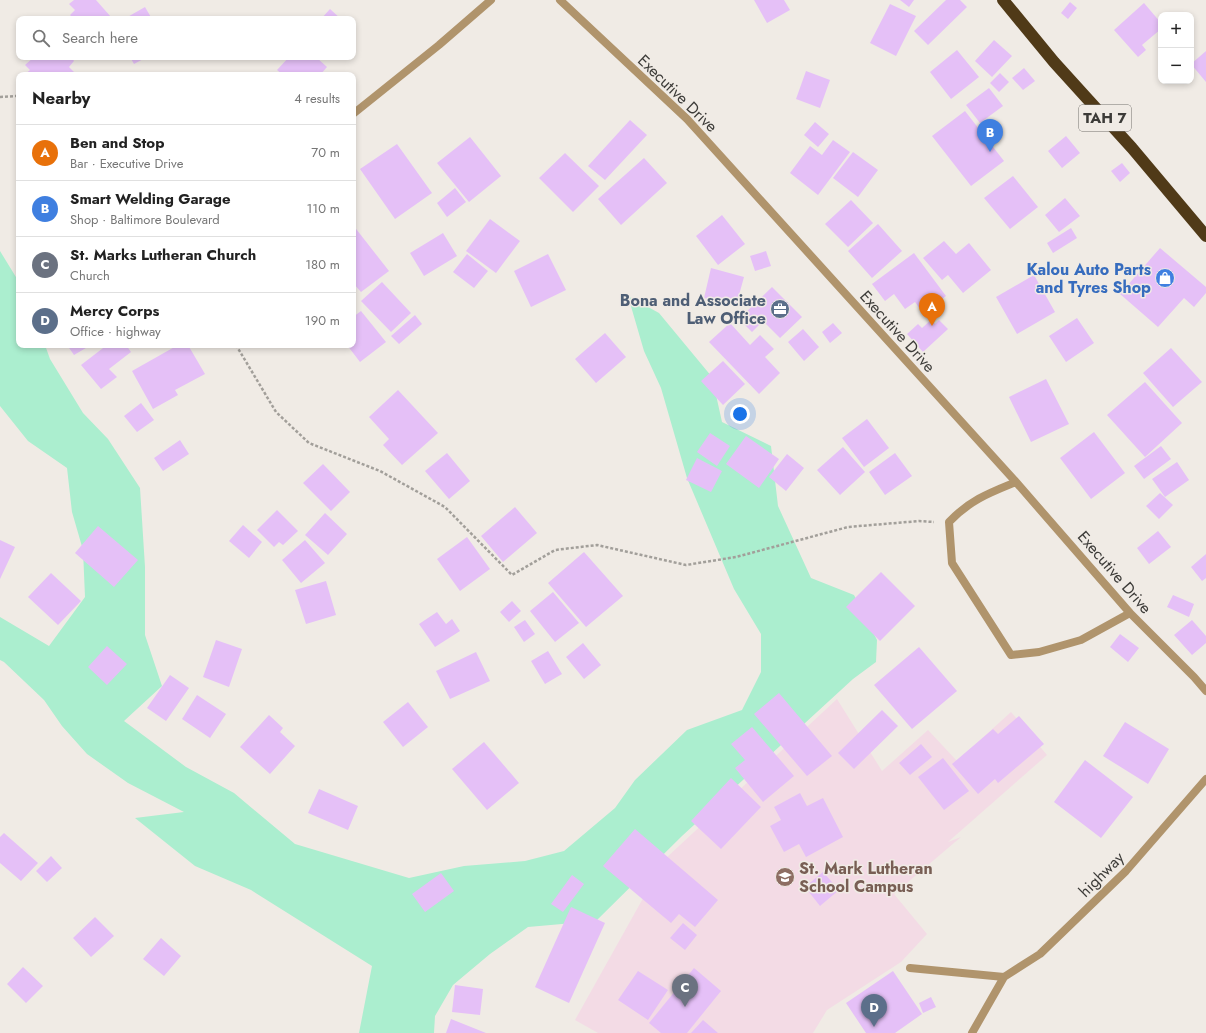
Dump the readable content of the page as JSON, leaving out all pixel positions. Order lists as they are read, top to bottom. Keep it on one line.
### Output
{"streets":{"highway":["TAH 7"],"street":["Executive Drive","highway"]},"places":{"shop":["Kalou Auto Parts and Tyres Shop"],"office":["Bona and Associate Law Office"],"school or university":["St. Mark Lutheran School Campus"]},"page":{"map_buttons":["+","−"],"search":"Search here","heading":["Nearby","4 results"],"pins":["B","A","C","D"],"list":[{"mark":"A","name":"Ben and Stop","note":"Bar · Executive Drive","value":"70 m"},{"mark":"B","name":"Smart Welding Garage","note":"Shop · Baltimore Boulevard","value":"110 m"},{"mark":"C","name":"St. Marks Lutheran Church","note":"Church","value":"180 m"},{"mark":"D","name":"Mercy Corps","note":"Office · highway","value":"190 m"}]}}
